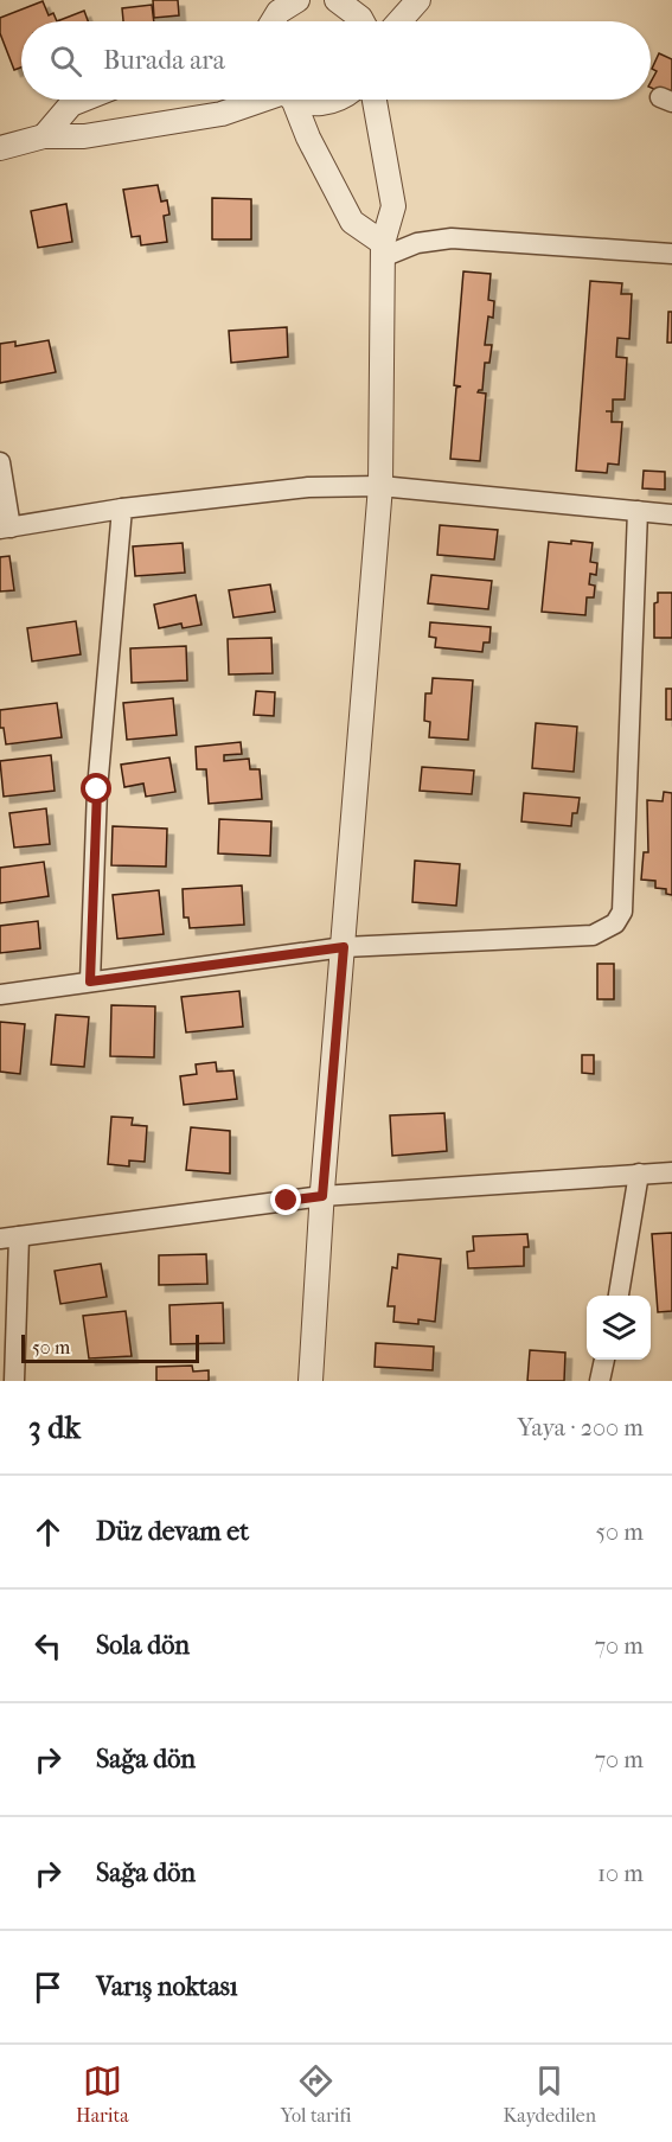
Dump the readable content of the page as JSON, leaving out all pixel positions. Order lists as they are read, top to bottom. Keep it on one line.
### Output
{"scale_bar":"50 m","page":{"search":"Burada ara","scale":"50 m","heading":["3 dk","Yaya · 200 m"],"list":[["Düz devam et","50 m"],["Sola dön","70 m"],["Sağa dön","70 m"],["Sağa dön","10 m"],"Varış noktası"],"nav":["Harita","Yol tarifi","Kaydedilen"]}}
